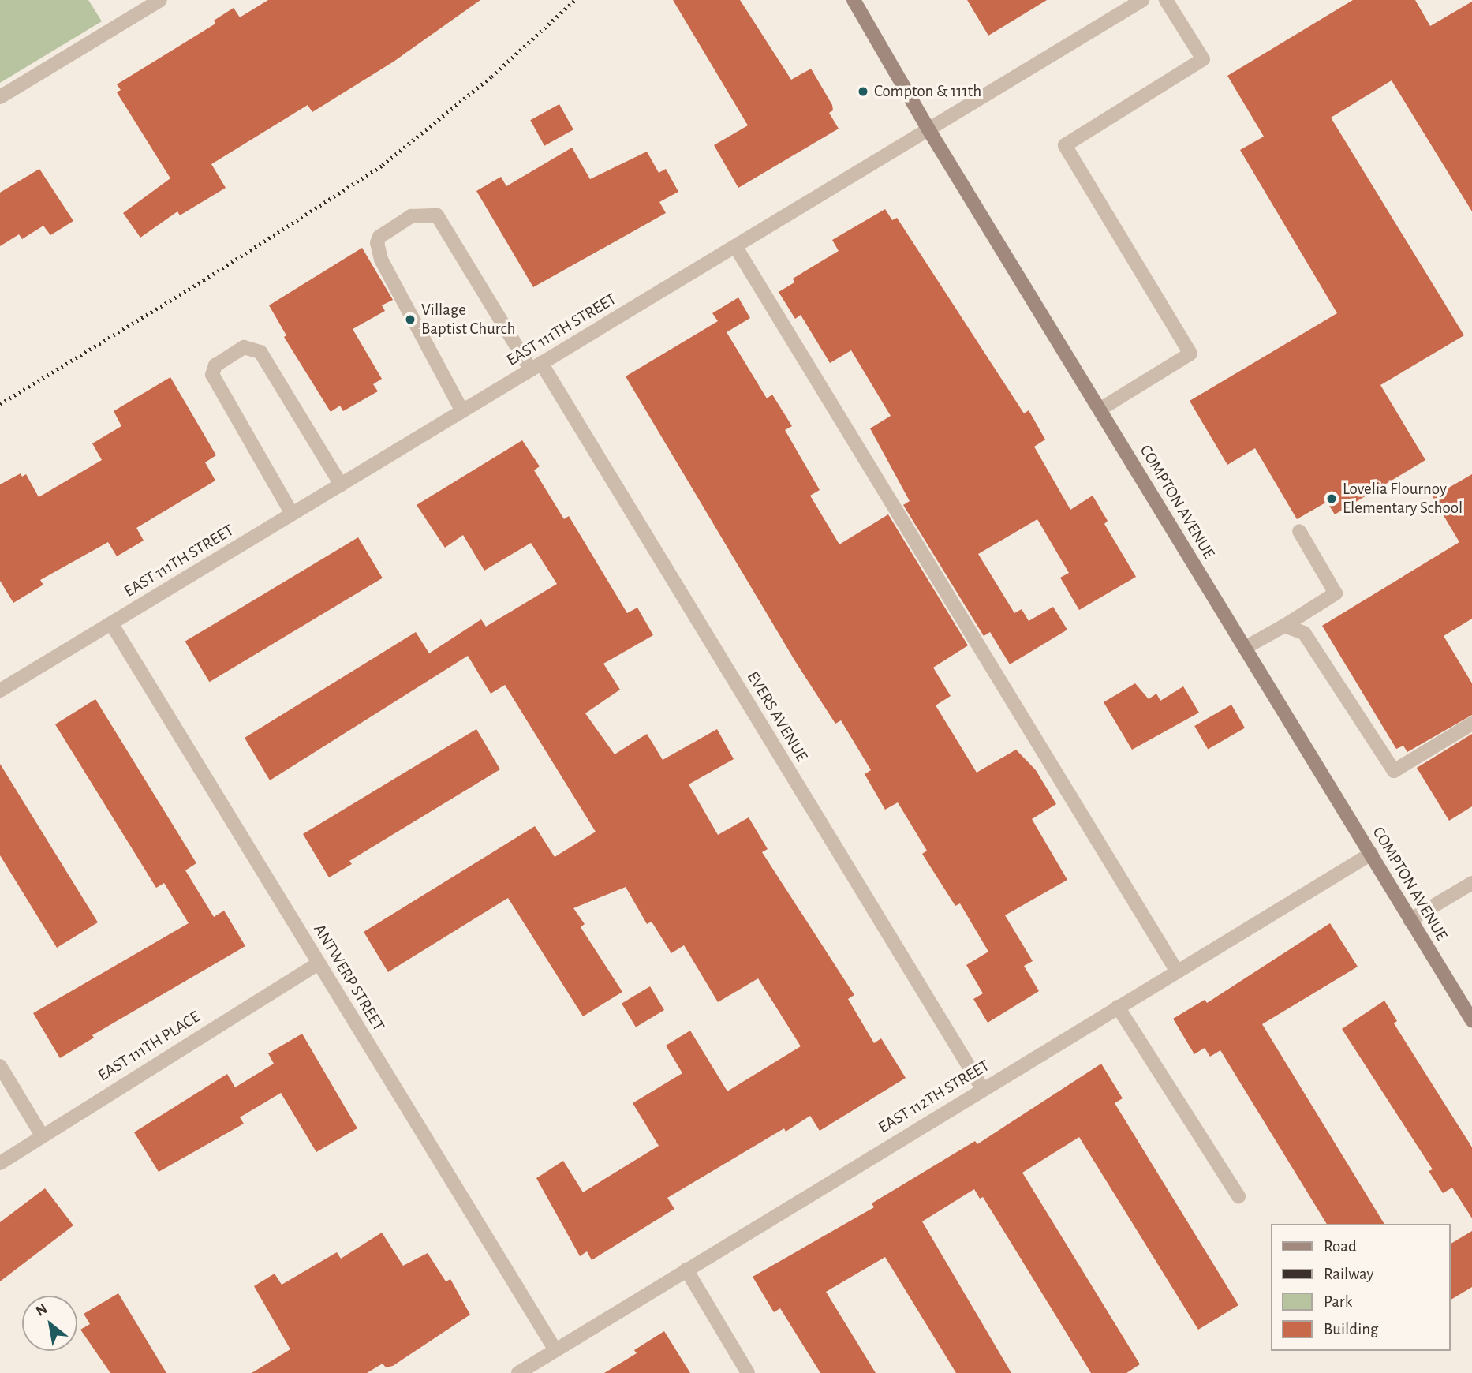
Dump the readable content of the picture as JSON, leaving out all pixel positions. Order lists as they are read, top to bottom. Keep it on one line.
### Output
{"streets":{"main road":["COMPTON AVENUE"],"street":["EAST 111TH STREET","EVERS AVENUE","ANTWERP STREET","EAST 111TH PLACE","EAST 112TH STREET"]},"crossings":[["EAST 111TH STREET","COMPTON AVENUE"],["EAST 111TH STREET","EVERS AVENUE"],["EAST 111TH STREET","ANTWERP STREET"],["COMPTON AVENUE","EAST 112TH STREET"],["EVERS AVENUE","EAST 112TH STREET"],["ANTWERP STREET","EAST 111TH PLACE"],["ANTWERP STREET","EAST 112TH STREET"]],"places":["Compton & 111th","Village Baptist Church","Lovelia Flournoy Elementary School"],"legend":["Road","Railway","Park","Building"],"north":"top left"}
